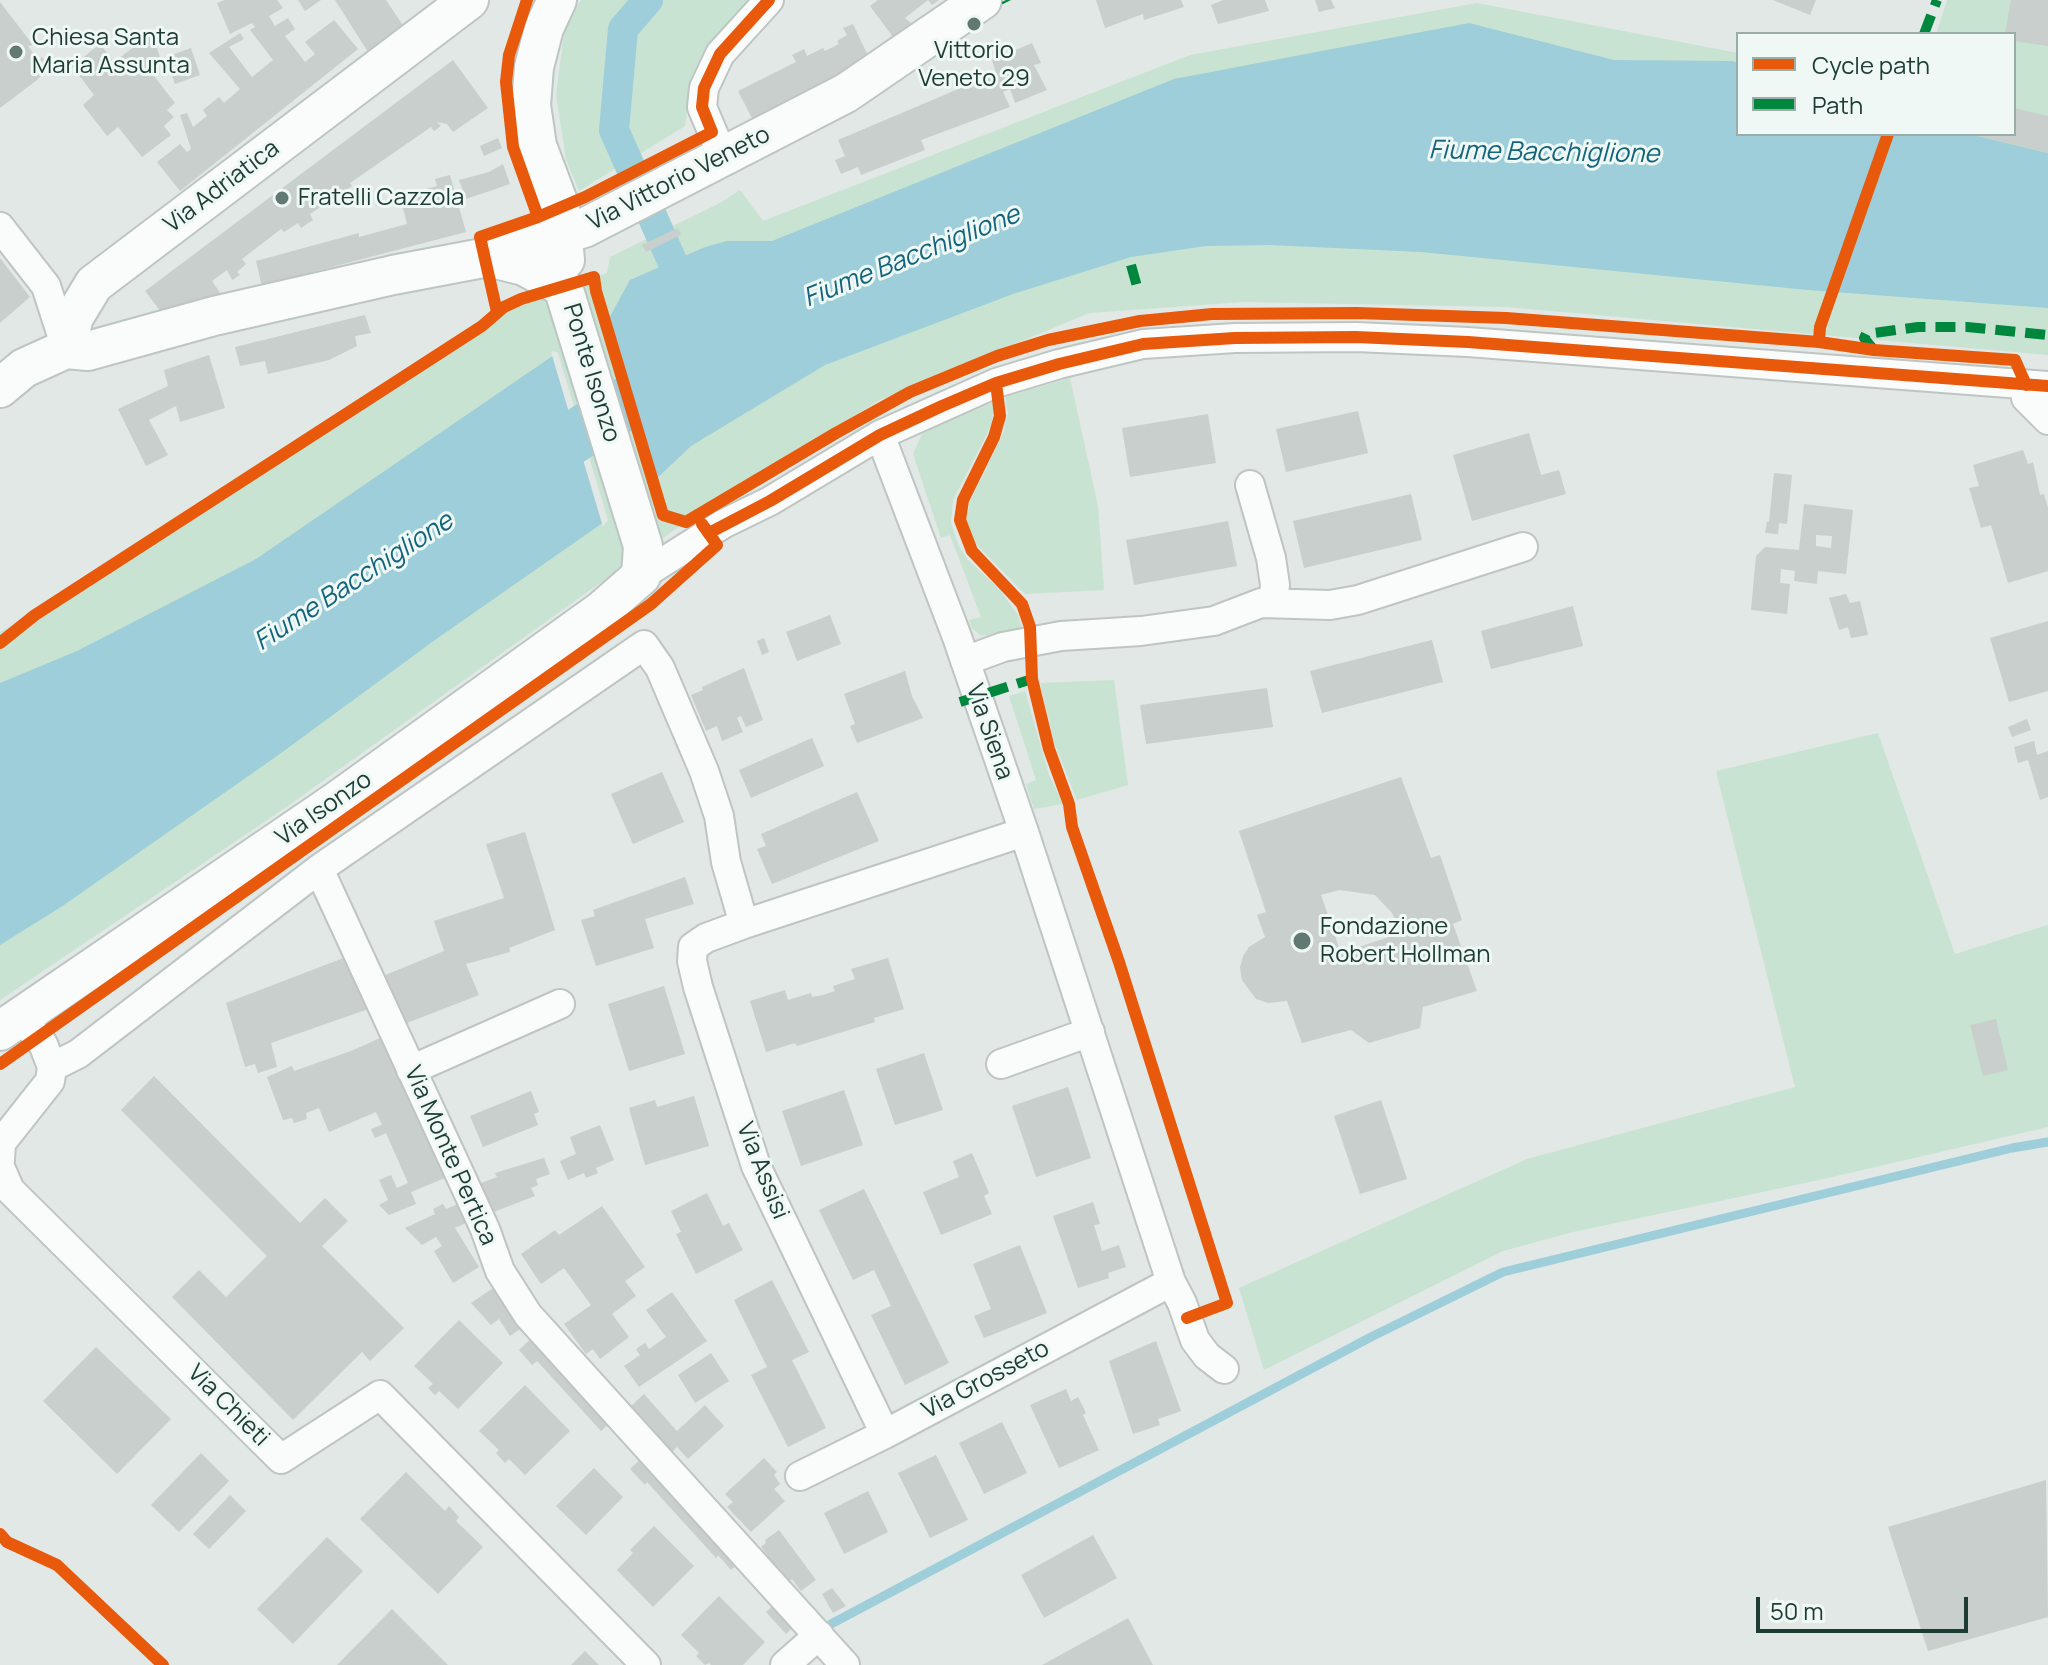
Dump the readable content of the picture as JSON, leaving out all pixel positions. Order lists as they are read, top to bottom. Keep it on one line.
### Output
{"streets":{"main road":["Via Vittorio Veneto","Via Adriatica","Ponte Isonzo","Via Isonzo"],"street":["Via Siena","Via Monte Pertica","Via Assisi","Via Grosseto","Via Chieti"]},"crossings":[["Via Vittorio Veneto","Via Adriatica"],["Via Vittorio Veneto","Ponte Isonzo"],["Ponte Isonzo","Via Isonzo"],["Via Siena","Via Isonzo"],["Via Siena","Via Assisi"],["Via Siena","Via Grosseto"],["Via Isonzo","Via Monte Pertica"],["Via Isonzo","Via Assisi"],["Via Assisi","Via Grosseto"]],"water":["Fiume Bacchiglione"],"places":["Vittorio Veneto 29","Chiesa Santa Maria Assunta","Fratelli Cazzola","Fondazione Robert Hollman"],"legend":["Cycle path","Path"],"scale_bar":"50 m"}
